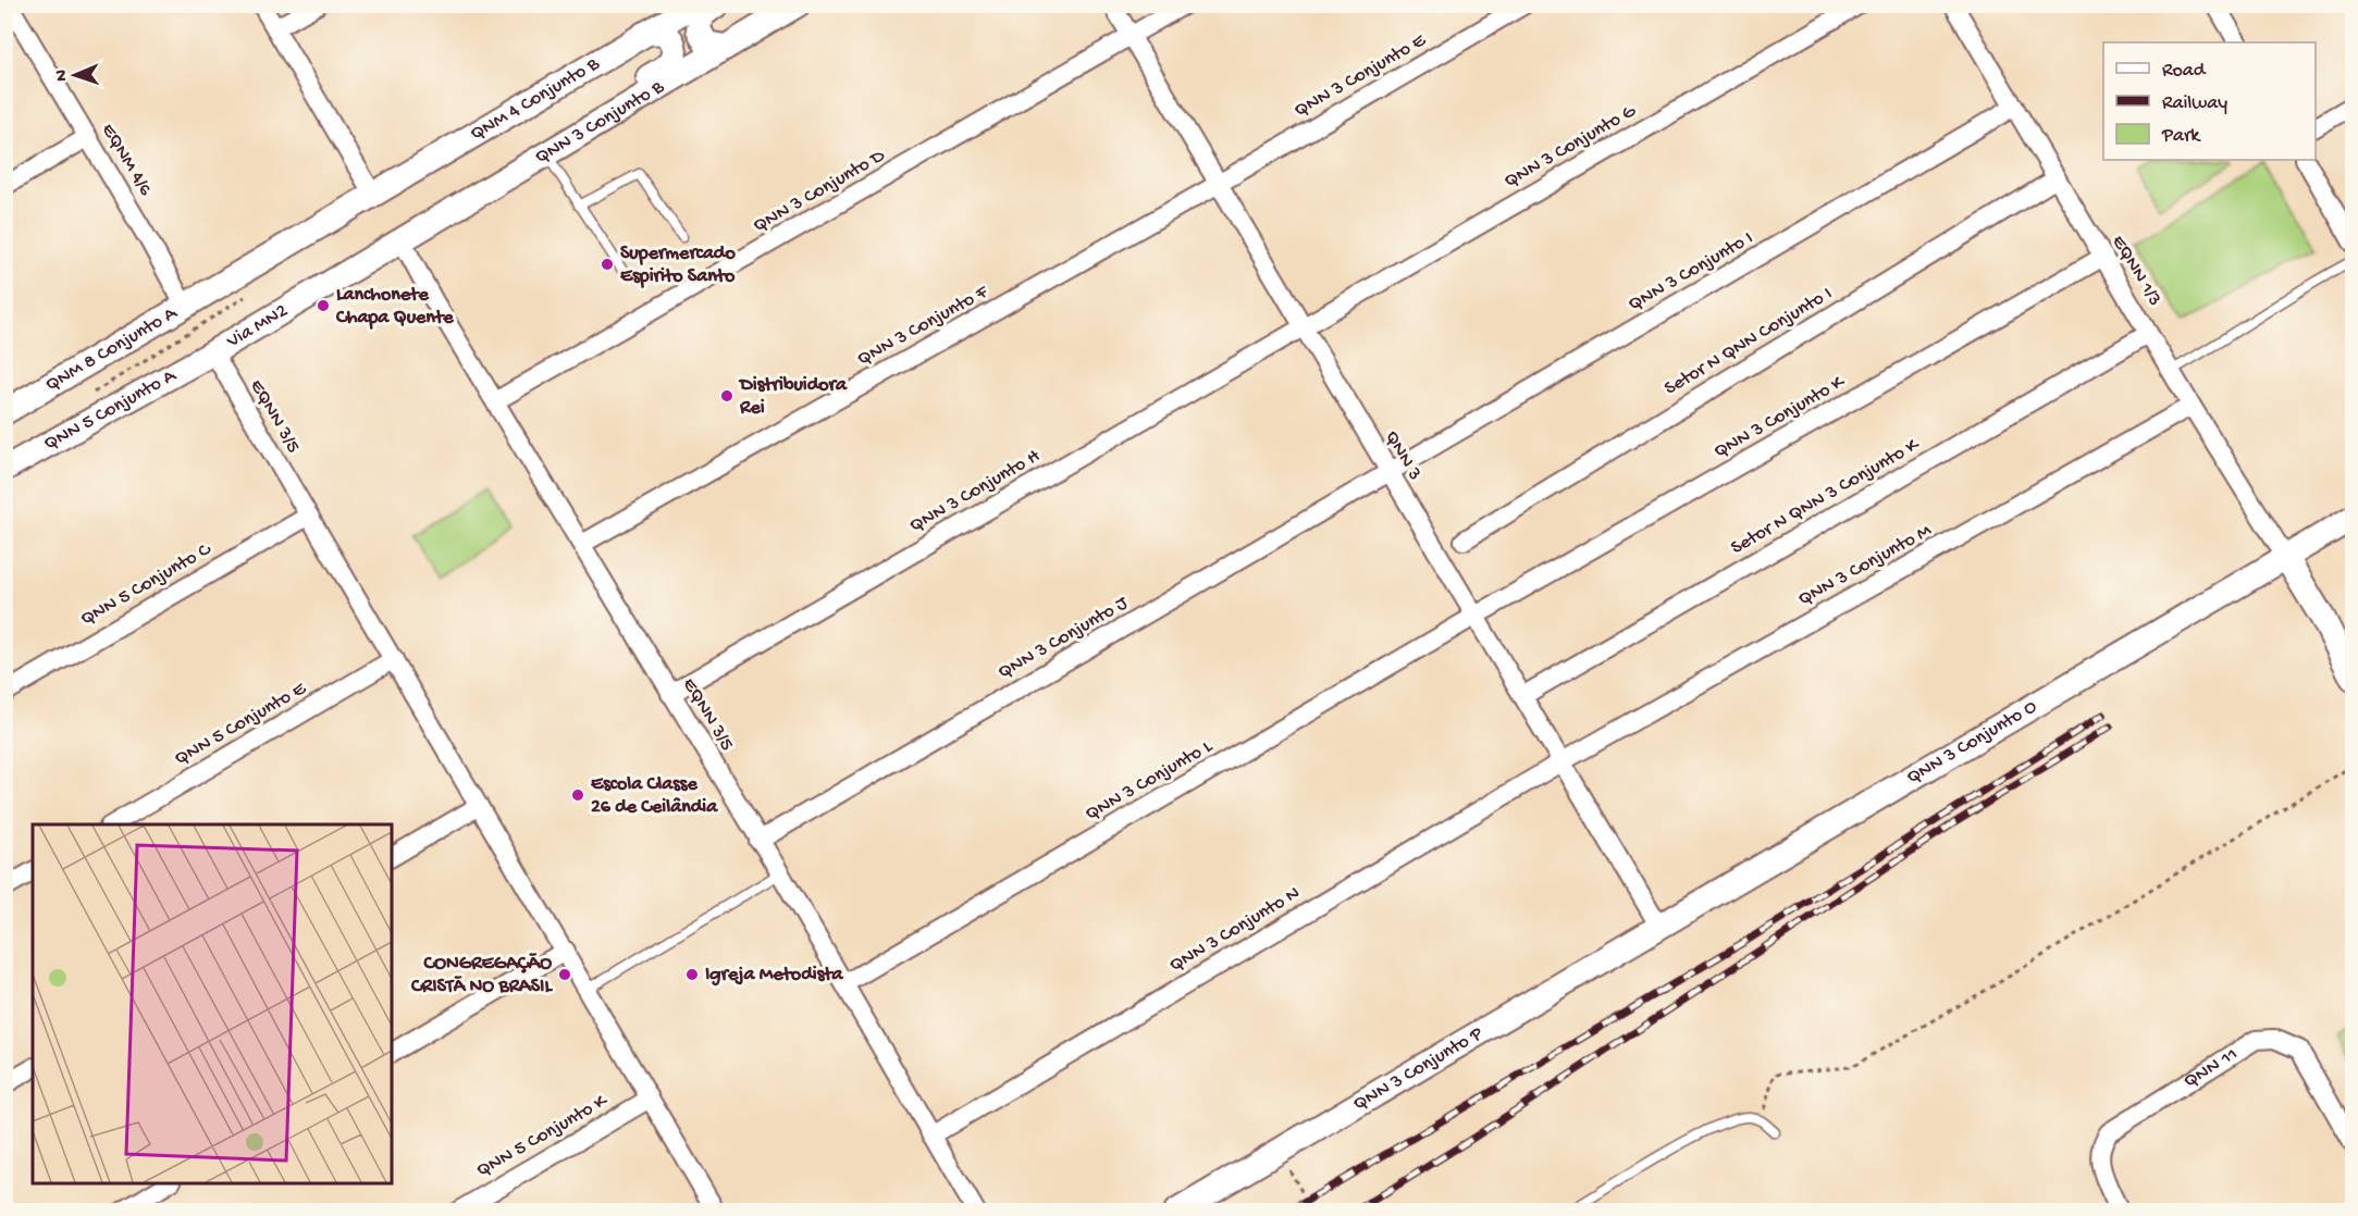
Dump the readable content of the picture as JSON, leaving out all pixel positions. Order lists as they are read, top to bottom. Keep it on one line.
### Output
{"streets":{"main road":["QNM 4 Conjunto B","QNN 3 Conjunto B","Via MN2","QNM 8 Conjunto A","QNN 5 Conjunto A","QNN 3 Conjunto O","QNN 3 Conjunto P"],"street":["QNN 3 Conjunto E","QNN 3 Conjunto G","EQNM 4/6","QNN 3 Conjunto D","EQNN 1/3","QNN 3 Conjunto I","QNN 3 Conjunto F","Setor N QNN Conjunto I","EQNN 3/5","QNN 3 Conjunto K","QNN 3","QNN 3 Conjunto H","Setor N QNN 3 Conjunto K","QNN 3 Conjunto M","QNN 5 Conjunto C","QNN 3 Conjunto J","QNN 5 Conjunto E","QNN 3 Conjunto L","QNN 3 Conjunto N","QNN 11","QNN 5 Conjunto K"]},"crossings":[["QNN 3 Conjunto E","QNN 3 Conjunto F"],["QNN 3 Conjunto E","QNN 3"],["QNN 3 Conjunto B","Via MN2"],["QNN 3 Conjunto B","EQNN 3/5"],["QNN 3 Conjunto G","QNN 3"],["QNN 3 Conjunto G","QNN 3 Conjunto H"],["EQNM 4/6","QNM 8 Conjunto A"],["QNN 3 Conjunto D","EQNN 3/5"],["QNN 3 Conjunto D","QNN 3"],["EQNN 1/3","QNN 3 Conjunto I"],["EQNN 1/3","Setor N QNN Conjunto I"],["EQNN 1/3","QNN 3 Conjunto K"],["EQNN 1/3","Setor N QNN 3 Conjunto K"],["EQNN 1/3","QNN 3 Conjunto M"],["EQNN 1/3","QNN 3 Conjunto O"],["QNN 3 Conjunto I","QNN 3"],["QNN 3 Conjunto I","QNN 3 Conjunto J"],["Via MN2","QNN 5 Conjunto A"],["Via MN2","EQNN 3/5"],["QNN 3 Conjunto F","EQNN 3/5"],["QNN 3 Conjunto F","QNN 3"],["QNN 5 Conjunto A","EQNN 3/5"],["EQNN 3/5","QNN 3 Conjunto H"],["EQNN 3/5","QNN 5 Conjunto C"],["EQNN 3/5","QNN 3 Conjunto J"],["EQNN 3/5","QNN 5 Conjunto E"],["EQNN 3/5","QNN 3 Conjunto L"],["EQNN 3/5","QNN 3 Conjunto N"],["EQNN 3/5","QNN 5 Conjunto K"],["QNN 3 Conjunto K","QNN 3"],["QNN 3 Conjunto K","QNN 3 Conjunto L"],["QNN 3","QNN 3 Conjunto H"],["QNN 3","Setor N QNN 3 Conjunto K"],["QNN 3","QNN 3 Conjunto M"],["QNN 3","QNN 3 Conjunto J"],["QNN 3","QNN 3 Conjunto O"],["QNN 3","QNN 3 Conjunto L"],["QNN 3","QNN 3 Conjunto N"],["QNN 3","QNN 3 Conjunto P"],["QNN 3 Conjunto M","QNN 3 Conjunto N"],["QNN 3 Conjunto O","QNN 3 Conjunto P"]],"places":["Supermercado Espirito Santo","Lanchonete Chapa Quente","Distribuidora Rei","Escola Classe 26 de Ceilândia","CONGREGAÇÃO CRISTÃ NO BRASIL","Igreja Metodista"],"legend":["Road","Railway","Park"],"north":"left"}
